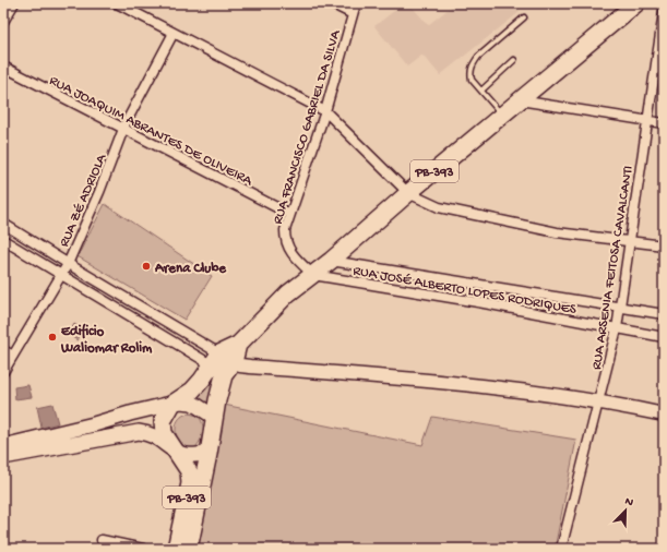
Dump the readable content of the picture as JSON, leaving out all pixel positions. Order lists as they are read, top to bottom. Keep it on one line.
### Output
{"streets":{"highway":["PB-393"],"street":["RUA FRANCISCO GABRIEL DA SILVA","RUA JOAQUIM ABRANTES DE OLIVEIRA","RUA ZÉ ADRIOLA","RUA ARSENIA FEITOSA CAVALCANTI","RUA JOSÉ ALBERTO LOPES RODRIQUES"]},"crossings":[["RUA FRANCISCO GABRIEL DA SILVA","RUA JOAQUIM ABRANTES DE OLIVEIRA"],["RUA FRANCISCO GABRIEL DA SILVA","PB-393"],["RUA FRANCISCO GABRIEL DA SILVA","RUA JOSÉ ALBERTO LOPES RODRIQUES"],["RUA JOAQUIM ABRANTES DE OLIVEIRA","RUA ZÉ ADRIOLA"],["PB-393","RUA JOSÉ ALBERTO LOPES RODRIQUES"],["RUA ARSENIA FEITOSA CAVALCANTI","RUA JOSÉ ALBERTO LOPES RODRIQUES"]],"places":["Arena Clube","Edificio Waliomar Rolim"],"north":"top right"}
